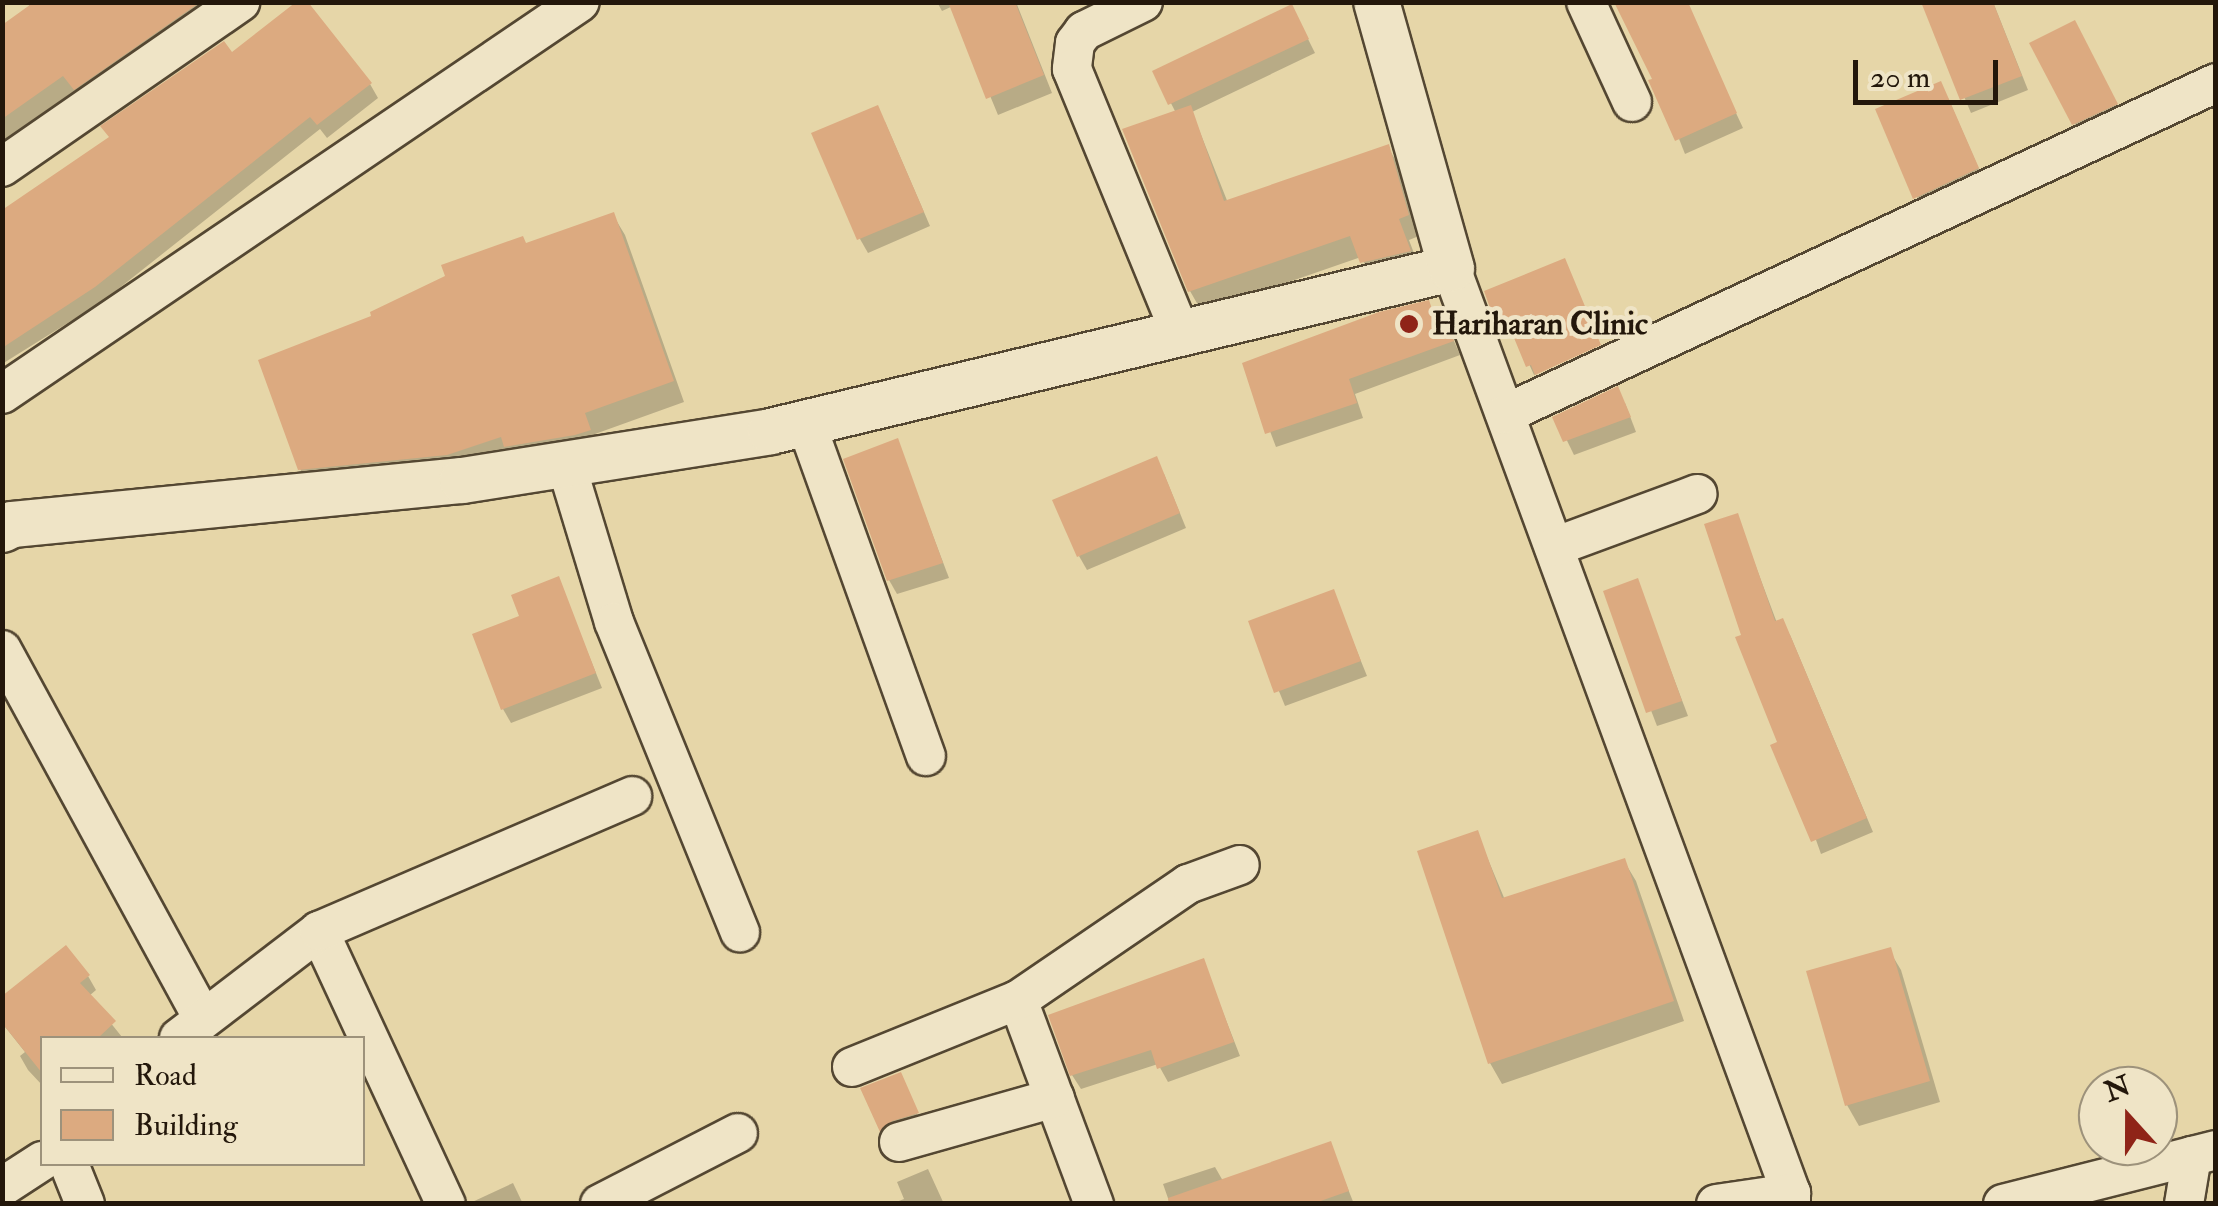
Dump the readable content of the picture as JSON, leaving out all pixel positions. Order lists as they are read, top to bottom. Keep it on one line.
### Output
{"places":["Hariharan Clinic"],"legend":["Road","Building"],"scale_bar":"20 m","north":"top"}
